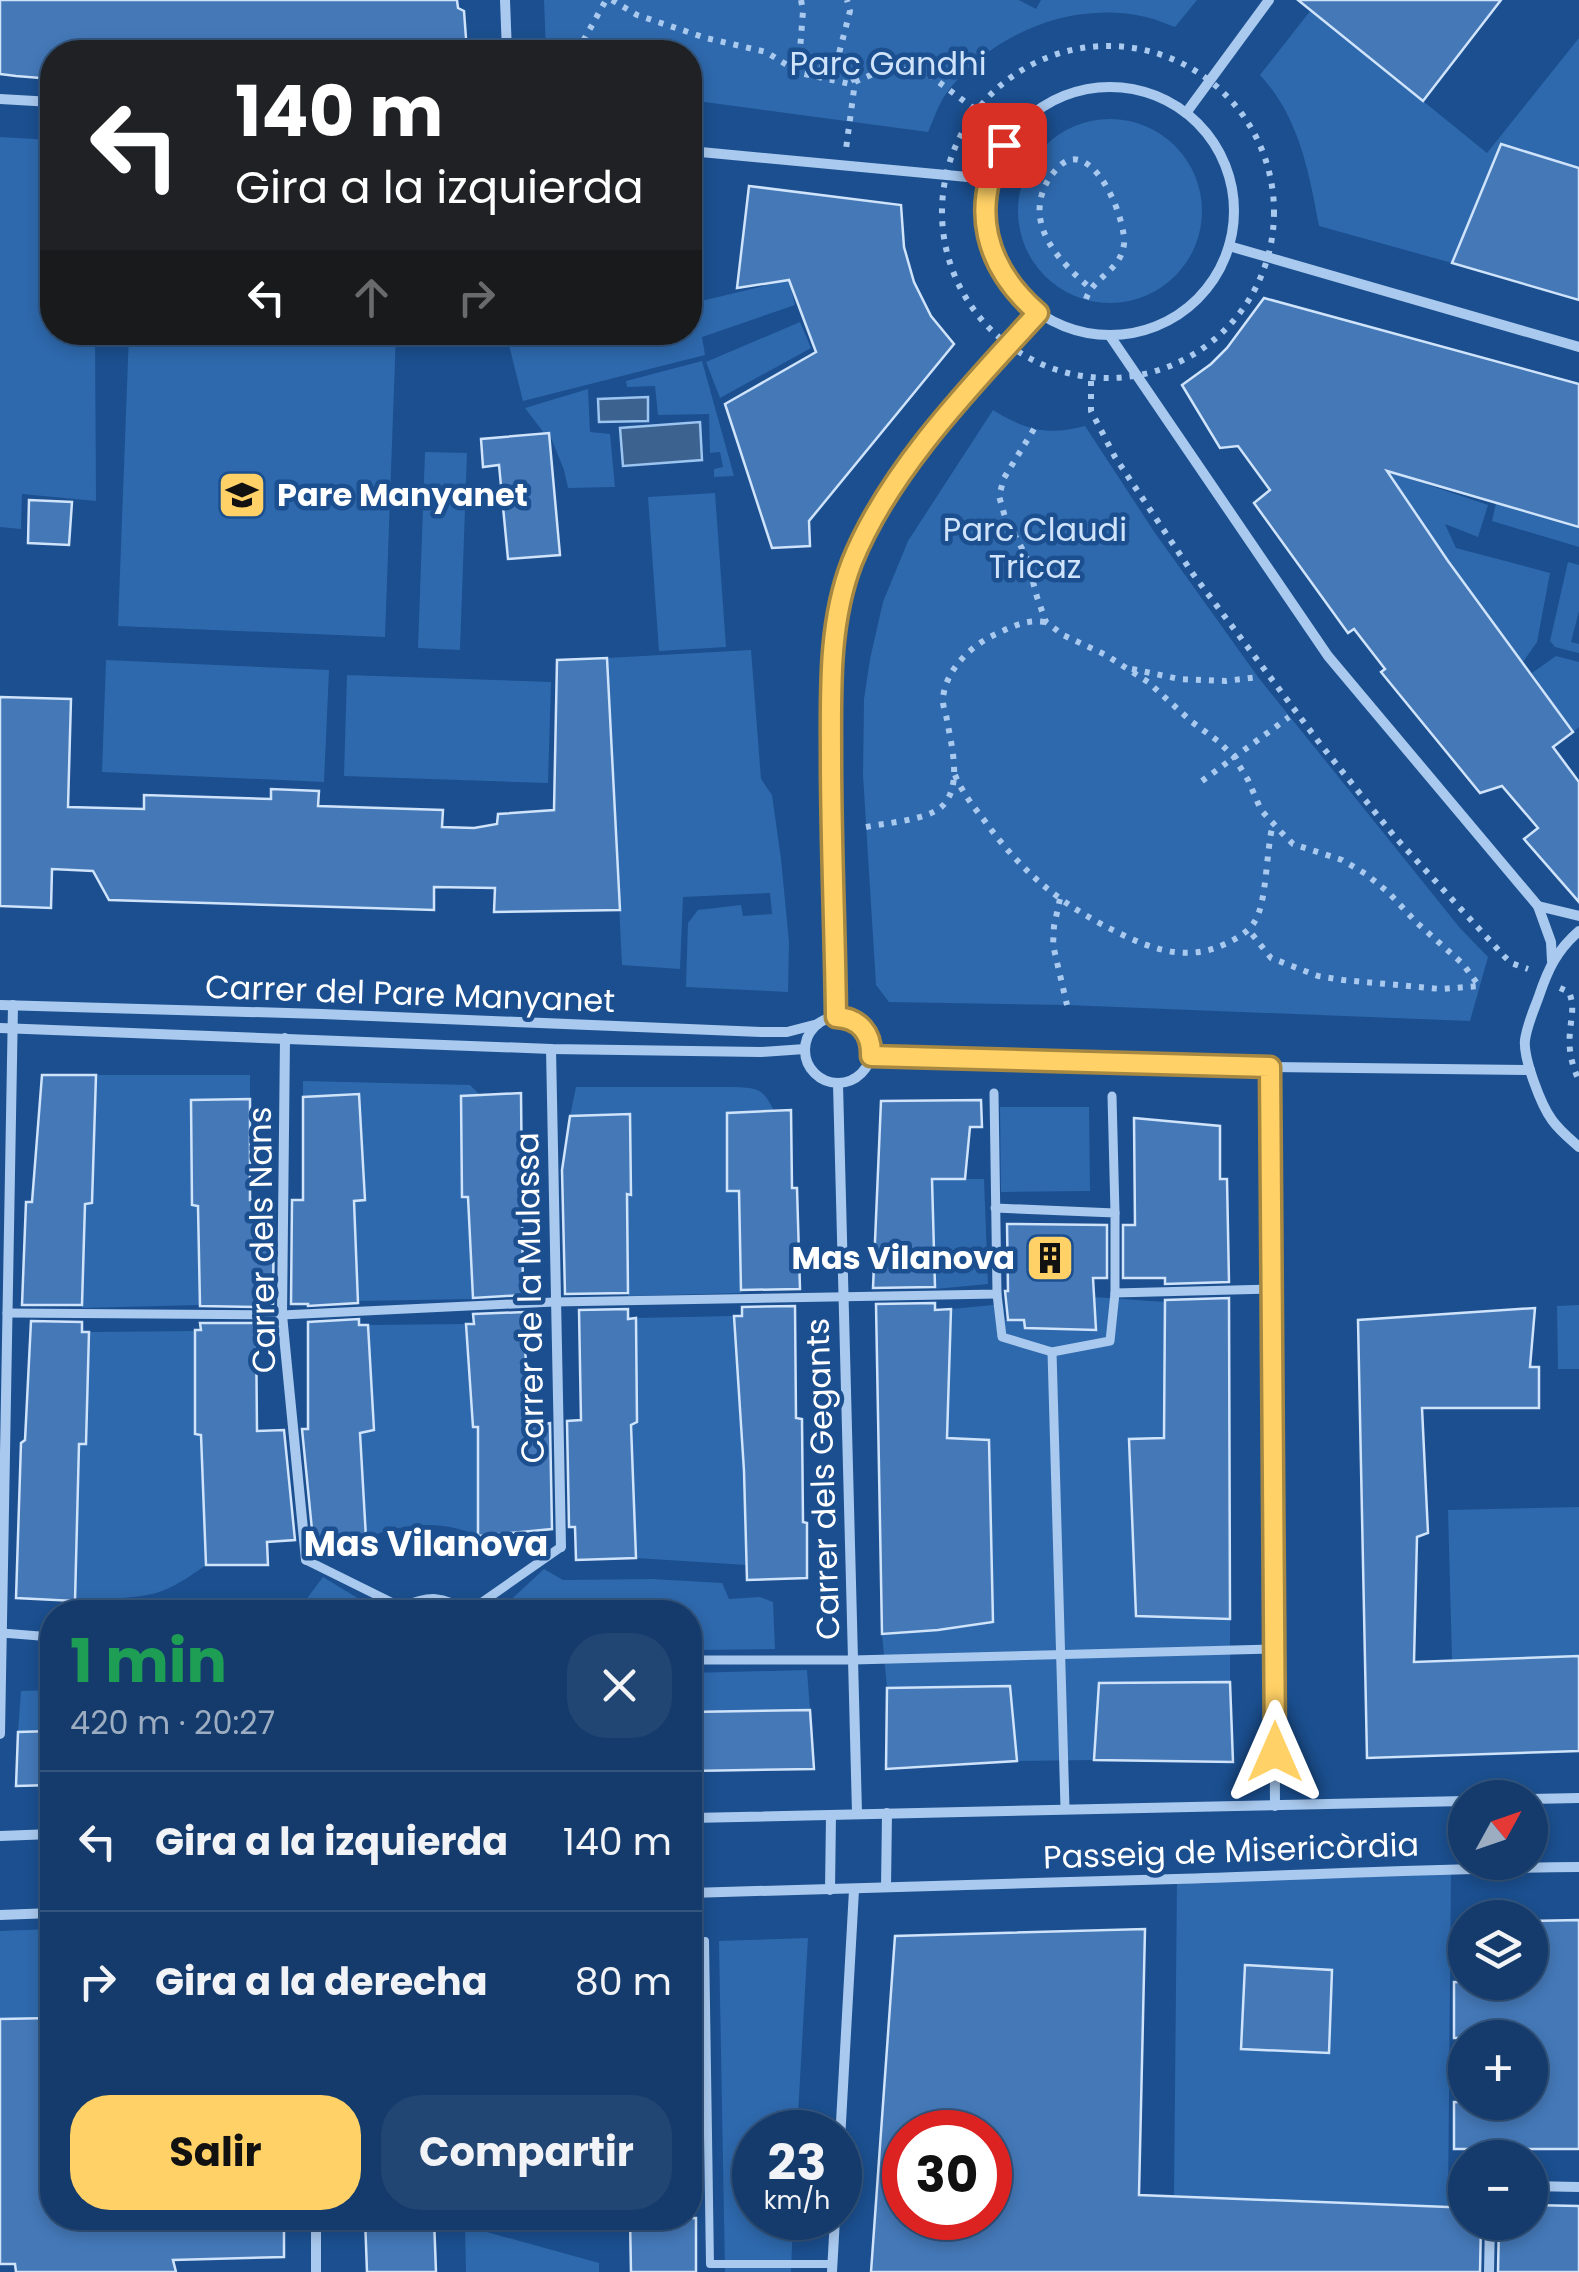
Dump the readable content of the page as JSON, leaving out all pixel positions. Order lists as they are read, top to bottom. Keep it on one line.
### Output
{"streets":{"street":["Carrer del Pare Manyanet","Carrer dels Nans","Carrer de la Mulassa","Carrer dels Gegants","Passeig de Misericòrdia"]},"crossings":[["Carrer del Pare Manyanet","Carrer dels Nans"],["Carrer del Pare Manyanet","Carrer de la Mulassa"],["Carrer del Pare Manyanet","Carrer dels Gegants"],["Carrer dels Gegants","Passeig de Misericòrdia"]],"districts":["Mas Vilanova"],"parks":["Parc Gandhi","Parc Claudi Tricaz"],"places":{"school or university":["Pare Manyanet"],"building":["Mas Vilanova"]},"north":"top right","page":{"turn":["140 m","Gira a la izquierda"],"heading":["1 min","420 m · 20:27"],"list":[{"name":"Gira a la izquierda","value":"140 m"},{"name":"Gira a la derecha","value":"80 m"}],"map_buttons":["+","−"],"buttons":["Salir","Compartir"],"speed":"23 km/h","limit":"30"}}
